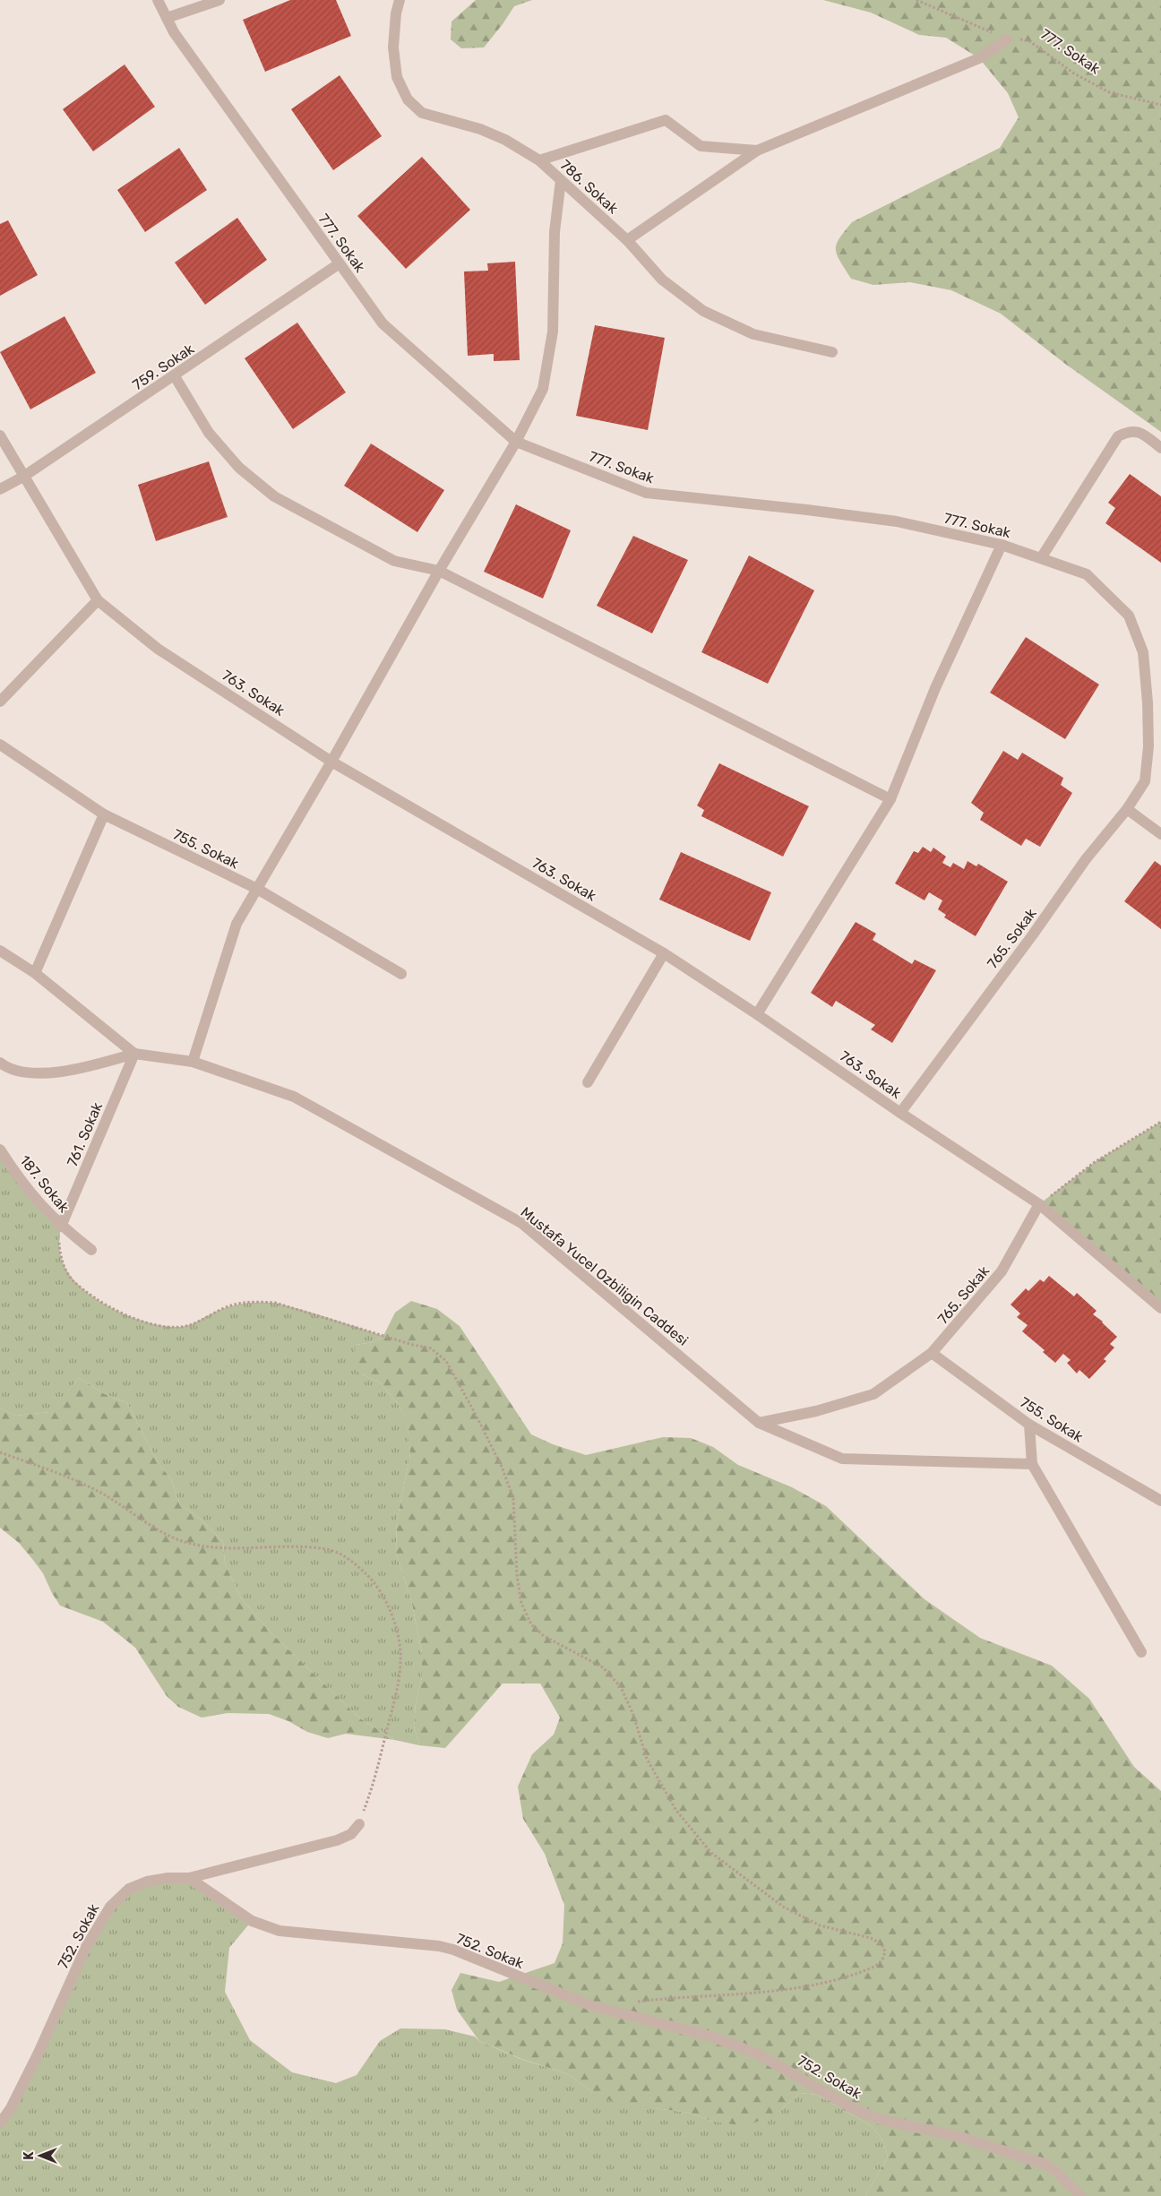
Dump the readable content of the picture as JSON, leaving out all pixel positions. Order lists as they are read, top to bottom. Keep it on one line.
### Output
{"streets":{"street":["777. Sokak","786. Sokak","759. Sokak","763. Sokak","755. Sokak","765. Sokak","761. Sokak","187. Sokak","Mustafa Yucel Ozbiligin Caddesi","752. Sokak"]},"crossings":[["777. Sokak","759. Sokak"],["777. Sokak","765. Sokak"],["759. Sokak","763. Sokak"],["763. Sokak","765. Sokak"],["755. Sokak","765. Sokak"],["765. Sokak","Mustafa Yucel Ozbiligin Caddesi"],["761. Sokak","187. Sokak"],["761. Sokak","Mustafa Yucel Ozbiligin Caddesi"]],"north":"left"}
